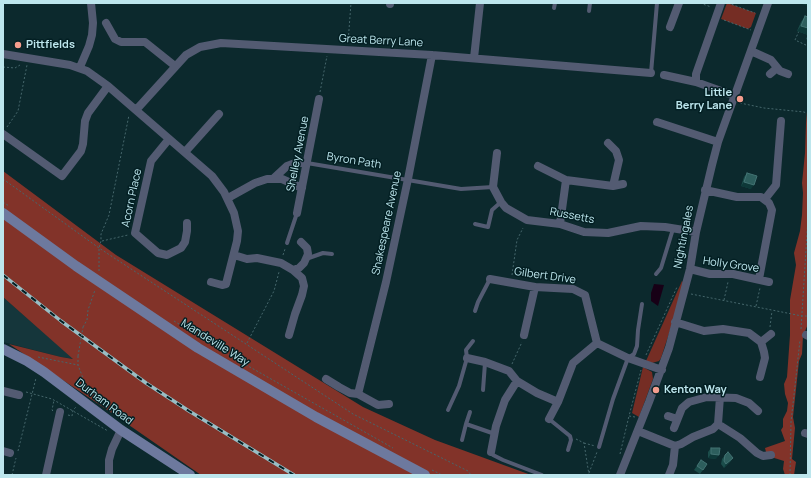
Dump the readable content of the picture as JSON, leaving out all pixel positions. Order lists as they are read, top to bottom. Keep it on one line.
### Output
{"streets":{"main road":["Mandeville Way","Durham Road"],"street":["Great Berry Lane","Shelley Avenue","Acorn Place","Russetts","Shakespeare Avenue","Nightingales","Holly Grove","Gilbert Drive"],"lane":["Byron Path"]},"crossings":[["Great Berry Lane","Shakespeare Avenue"],["Shelley Avenue","Byron Path"],["Byron Path","Russetts"],["Byron Path","Shakespeare Avenue"],["Russetts","Nightingales"],["Nightingales","Holly Grove"]],"places":["Pittfields","Little Berry Lane","Kenton Way"]}
